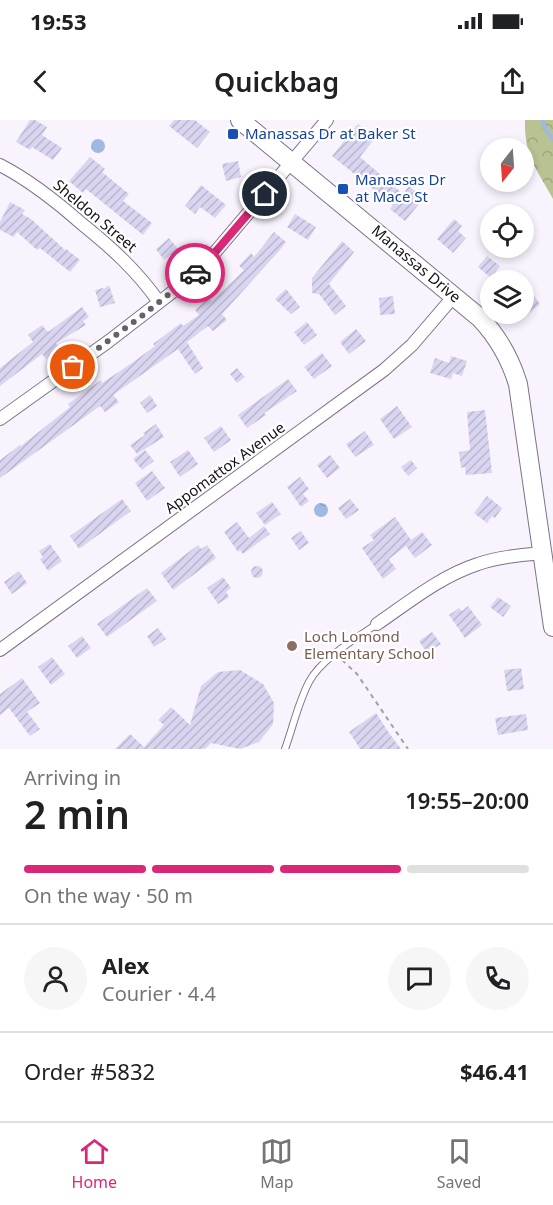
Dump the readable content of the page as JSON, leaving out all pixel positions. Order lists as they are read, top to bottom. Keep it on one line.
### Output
{"streets":{"main road":["Manassas Drive"],"street":["Sheldon Street","Appomattox Avenue"]},"crossings":[["Manassas Drive","Appomattox Avenue"]],"places":{"transit":["Manassas Dr at Baker St","Manassas Dr at Mace St"],"other":["Loch Lomond Elementary School"]},"north":"bottom","page":{"status":"19:53","header":"Quickbag","heading":["2 min","Arriving in","19:55–20:00"],"panel":["Alex","Courier · 4.4","Order #5832","$46.41"],"bar":"On the way · 50 m","tabs":["Home","Map","Saved"]}}
